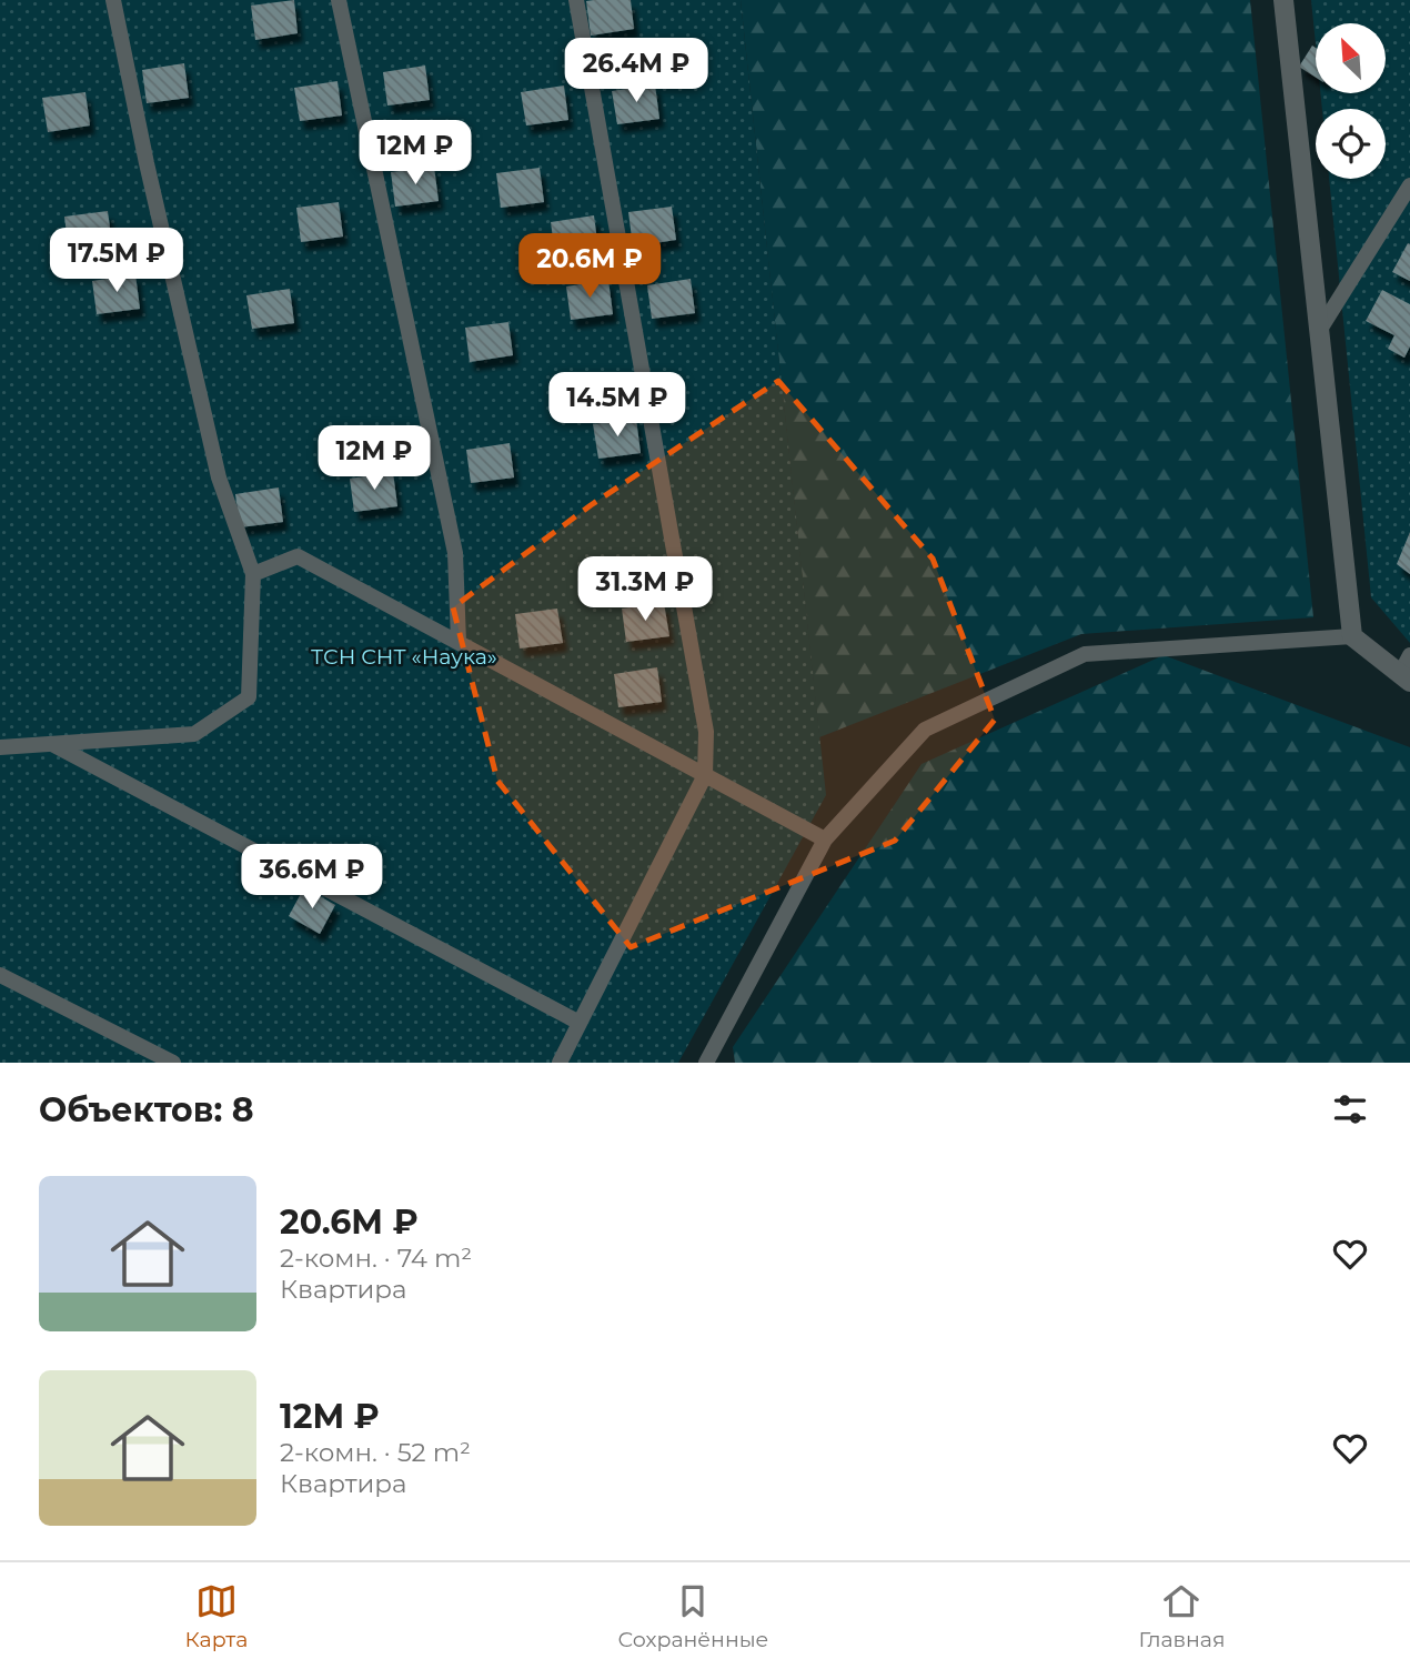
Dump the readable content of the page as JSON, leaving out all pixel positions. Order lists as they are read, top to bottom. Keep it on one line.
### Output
{"parks":["ТСН СНТ «Наука»"],"north":"top left","page":{"price":["26.4M ₽","12M ₽","17.5M ₽","20.6M ₽","14.5M ₽","12M ₽","31.3M ₽","36.6M ₽"],"heading":"Объектов: 8","list":[{"name":"20.6M ₽","note":"2-комн. · 74 m² · Квартира"},{"name":"12M ₽","note":"2-комн. · 52 m² · Квартира"}],"tabs":["Карта","Сохранённые","Главная"]}}
